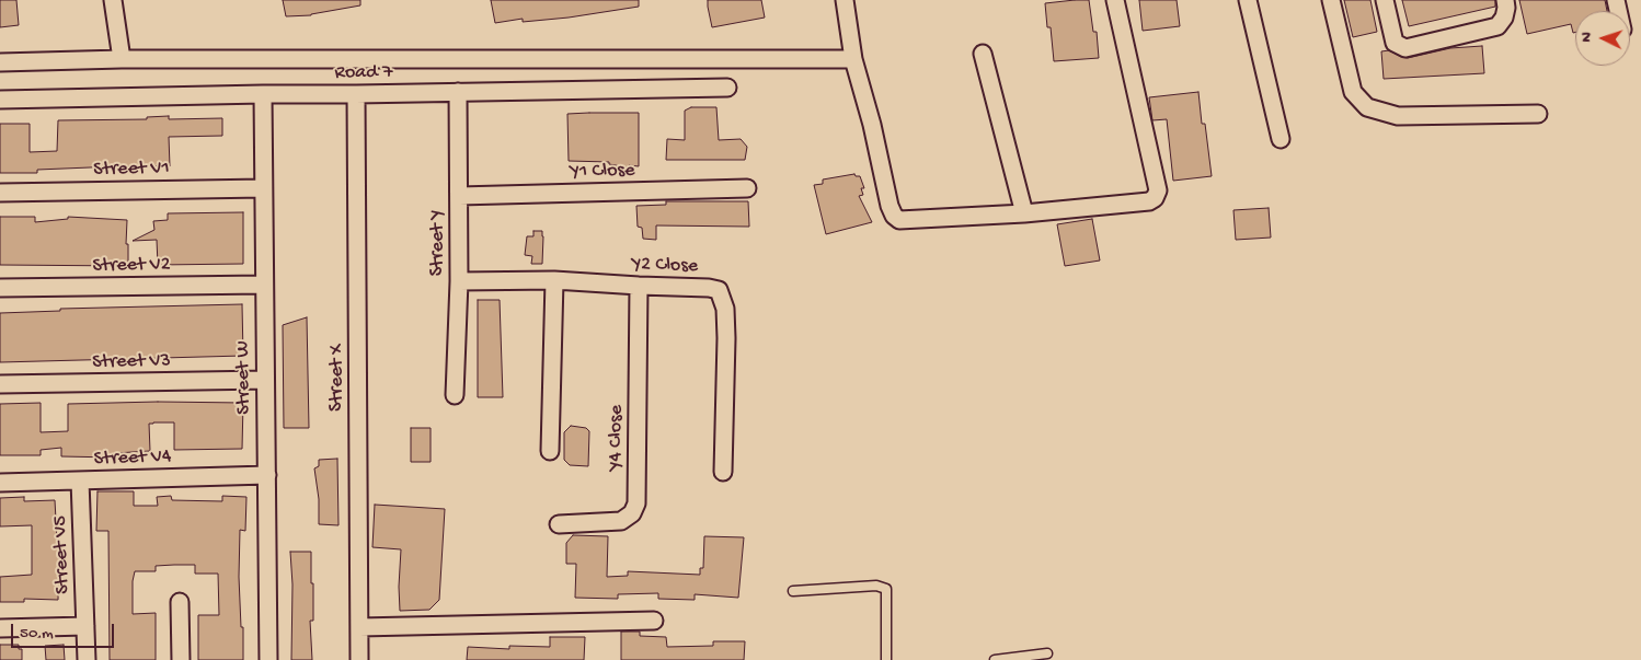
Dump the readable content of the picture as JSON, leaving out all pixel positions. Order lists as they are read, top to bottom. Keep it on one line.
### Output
{"streets":{"street":["Road 7","Street V1","Y1 Close","Street Y","Street V2","Y2 Close","Street V3","Street W","Street X","Y4 Close","Street V4","Street V5"]},"crossings":[["Road 7","Street Y"],["Road 7","Street W"],["Road 7","Street X"],["Street V1","Street W"],["Y1 Close","Street Y"],["Street Y","Y2 Close"],["Street V2","Street W"],["Y2 Close","Y4 Close"],["Street V3","Street W"],["Street W","Street V4"],["Street V4","Street V5"]],"scale_bar":"50 m","north":"left"}
